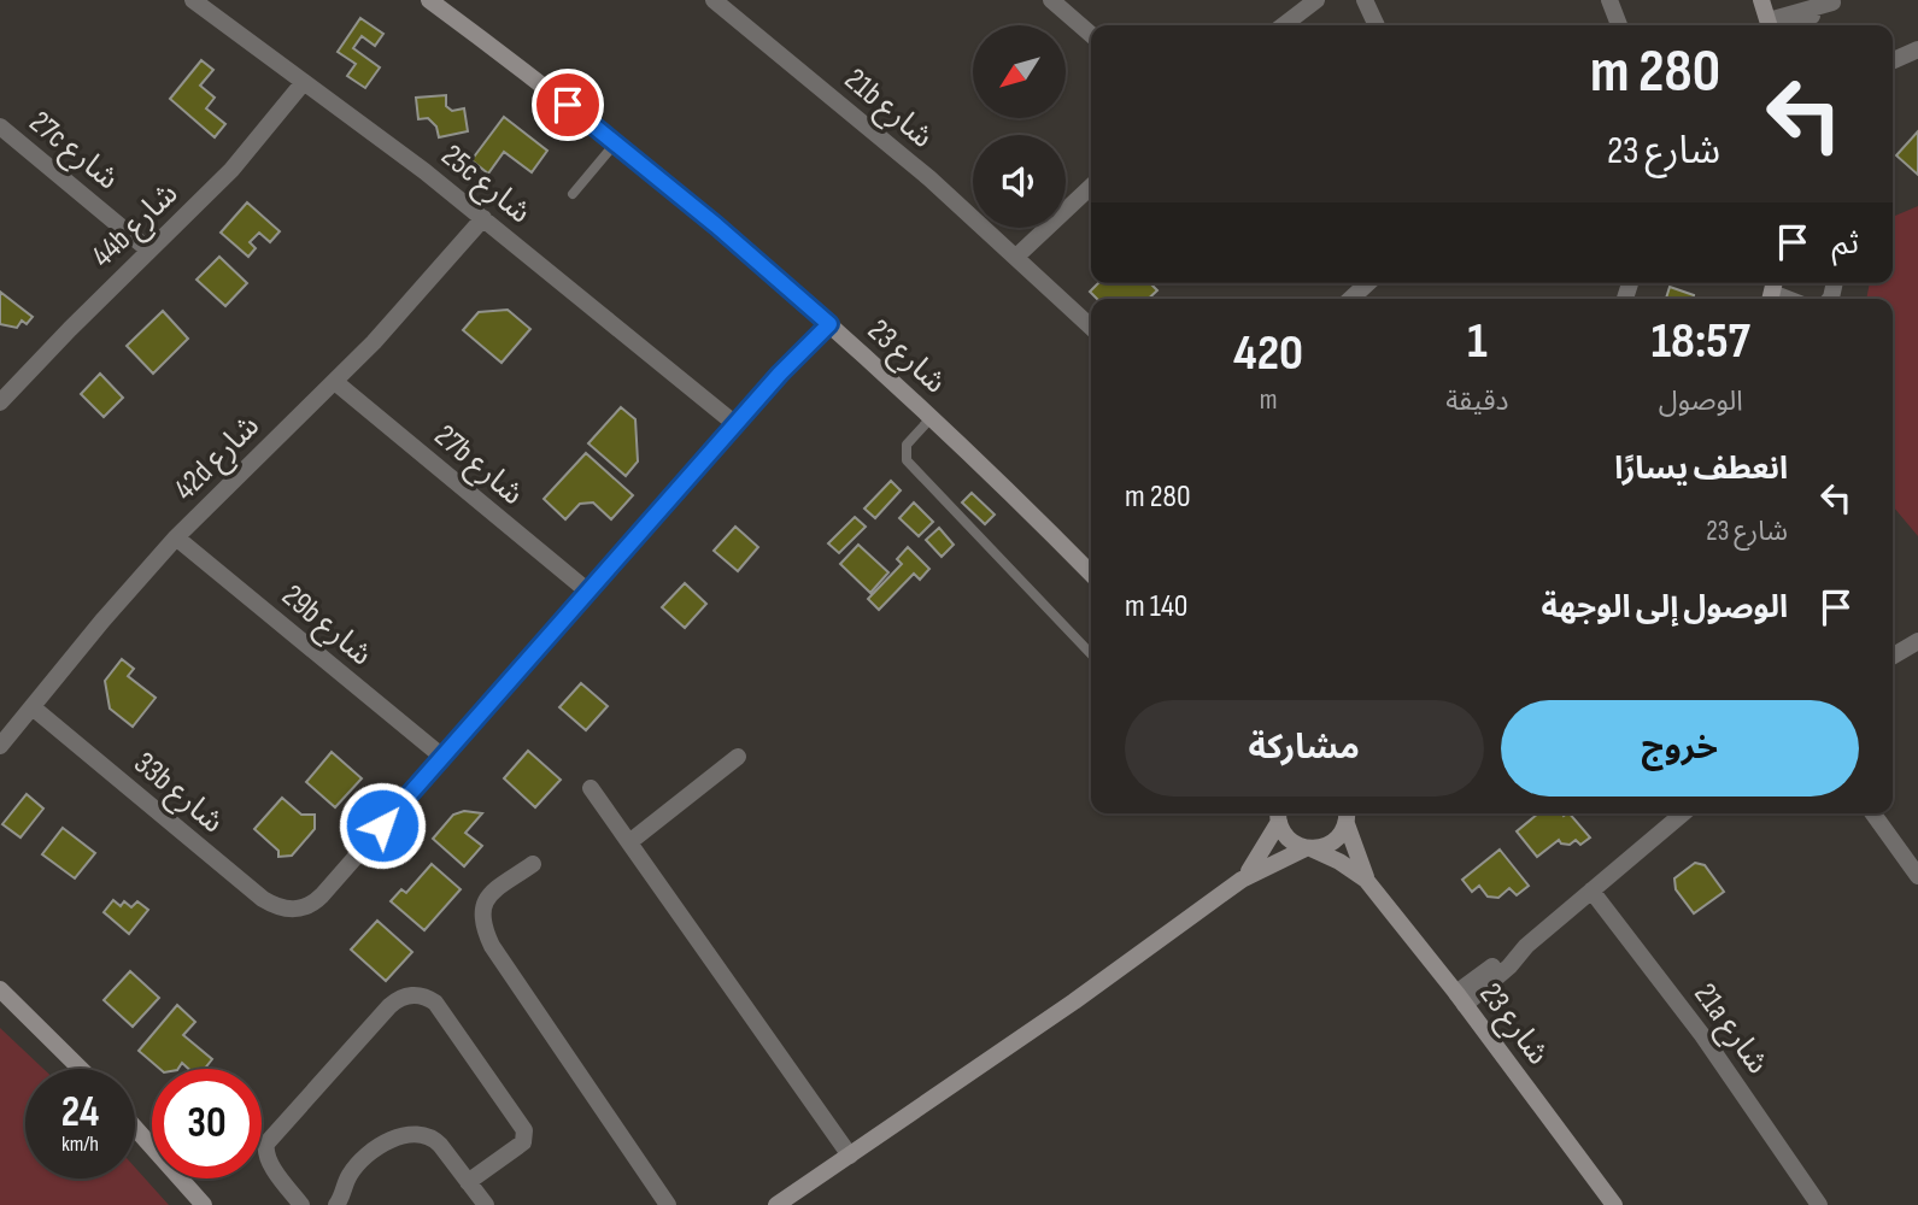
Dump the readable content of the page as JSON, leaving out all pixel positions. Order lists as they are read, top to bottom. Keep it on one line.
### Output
{"streets":{"street":["21b شارع","27c شارع","25c شارع","44b شارع","شارع 23","42d شارع","27b شارع","29b شارع","33b شارع","21a شارع"]},"crossings":[["27c شارع","44b شارع"],["25c شارع","44b شارع"],["25c شارع","42d شارع"],["42d شارع","27b شارع"],["42d شارع","29b شارع"],["42d شارع","33b شارع"],["29b شارع","33b شارع"]],"north":"bottom left","page":{"turn":["280 m","شارع 23"],"then":"ثم","eta":["18:57","الوصول","1","دقيقة","420","m"],"list":[{"name":"انعطف يسارًا","note":"شارع 23","value":"280 m"},{"name":"الوصول إلى الوجهة","value":"140 m"}],"buttons":["خروج","مشاركة"],"speed":"24 km/h","limit":"30"}}
